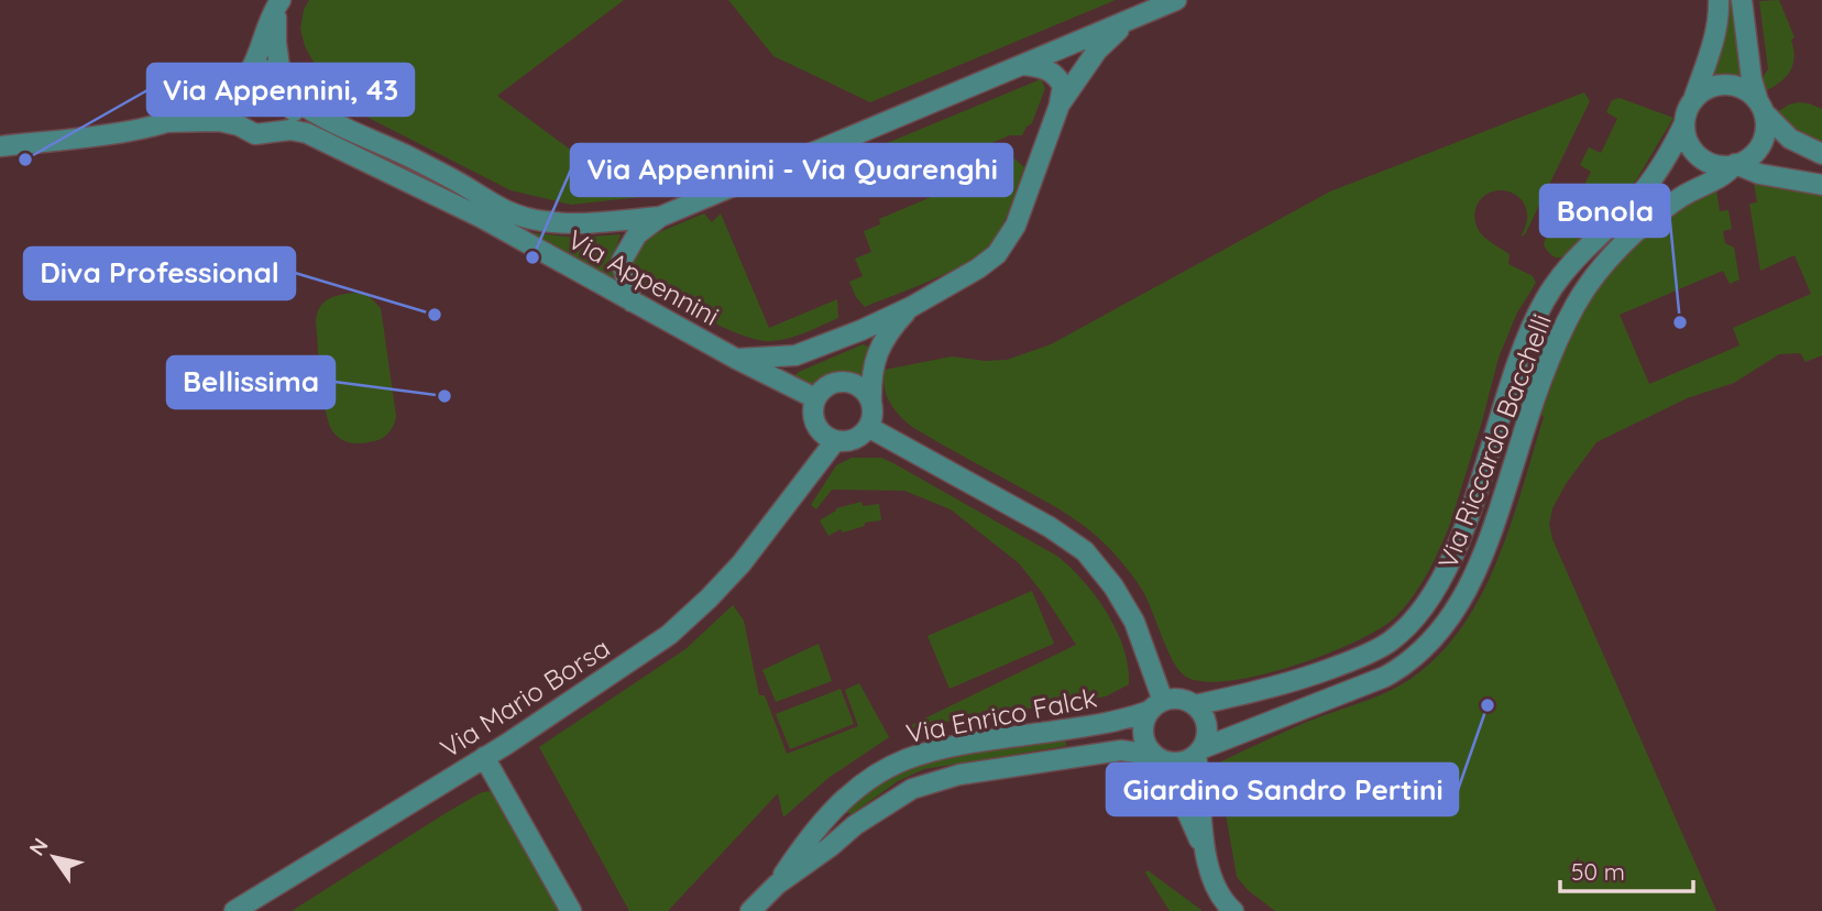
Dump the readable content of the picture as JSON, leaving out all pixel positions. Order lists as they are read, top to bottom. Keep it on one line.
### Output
{"streets":{"street":["Via Appennini","Via Riccardo Bacchelli","Via Mario Borsa","Via Enrico Falck"]},"crossings":[["Via Appennini","Via Mario Borsa"],["Via Riccardo Bacchelli","Via Enrico Falck"]],"places":["Via Appennini, 43","Via Appennini - Via Quarenghi","Diva Professional","Bonola","Bellissima","Giardino Sandro Pertini"],"scale_bar":"50 m","north":"top left"}
